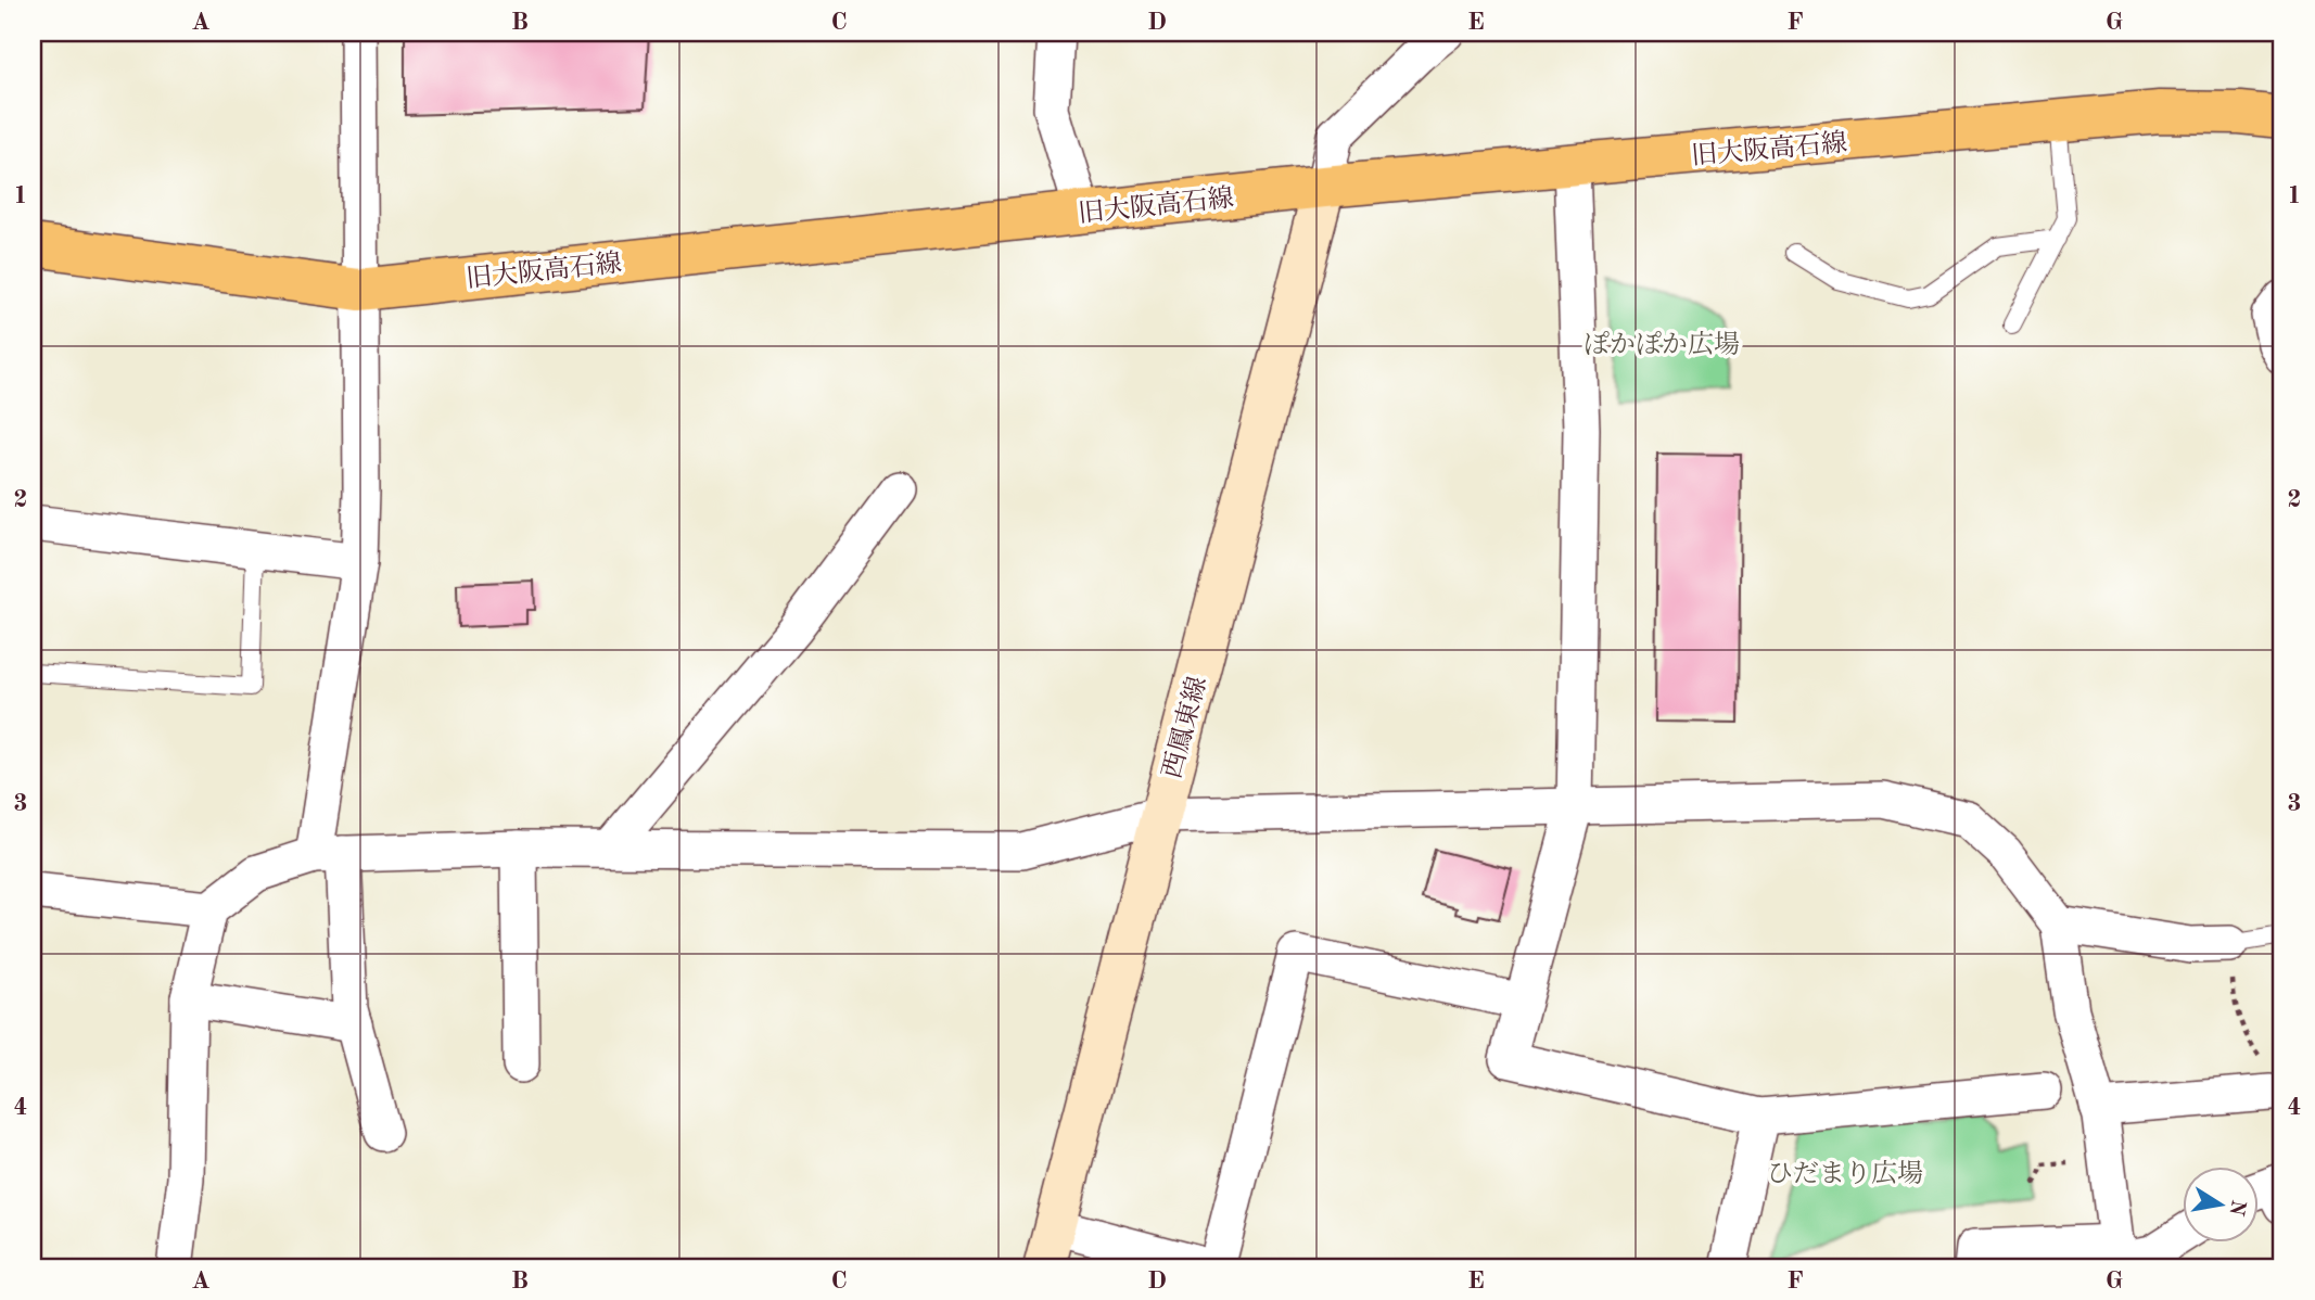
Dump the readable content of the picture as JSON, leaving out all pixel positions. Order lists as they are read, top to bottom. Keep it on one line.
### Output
{"streets":{"main road":["旧大阪高石線","西鳳東線"]},"crossings":[["旧大阪高石線","西鳳東線"]],"parks":["ぽかぽか広場","ひだまり広場"],"north":"right","grid":{"columns":["A","B","C","D","E","F","G"],"rows":["1","2","3","4"]}}
